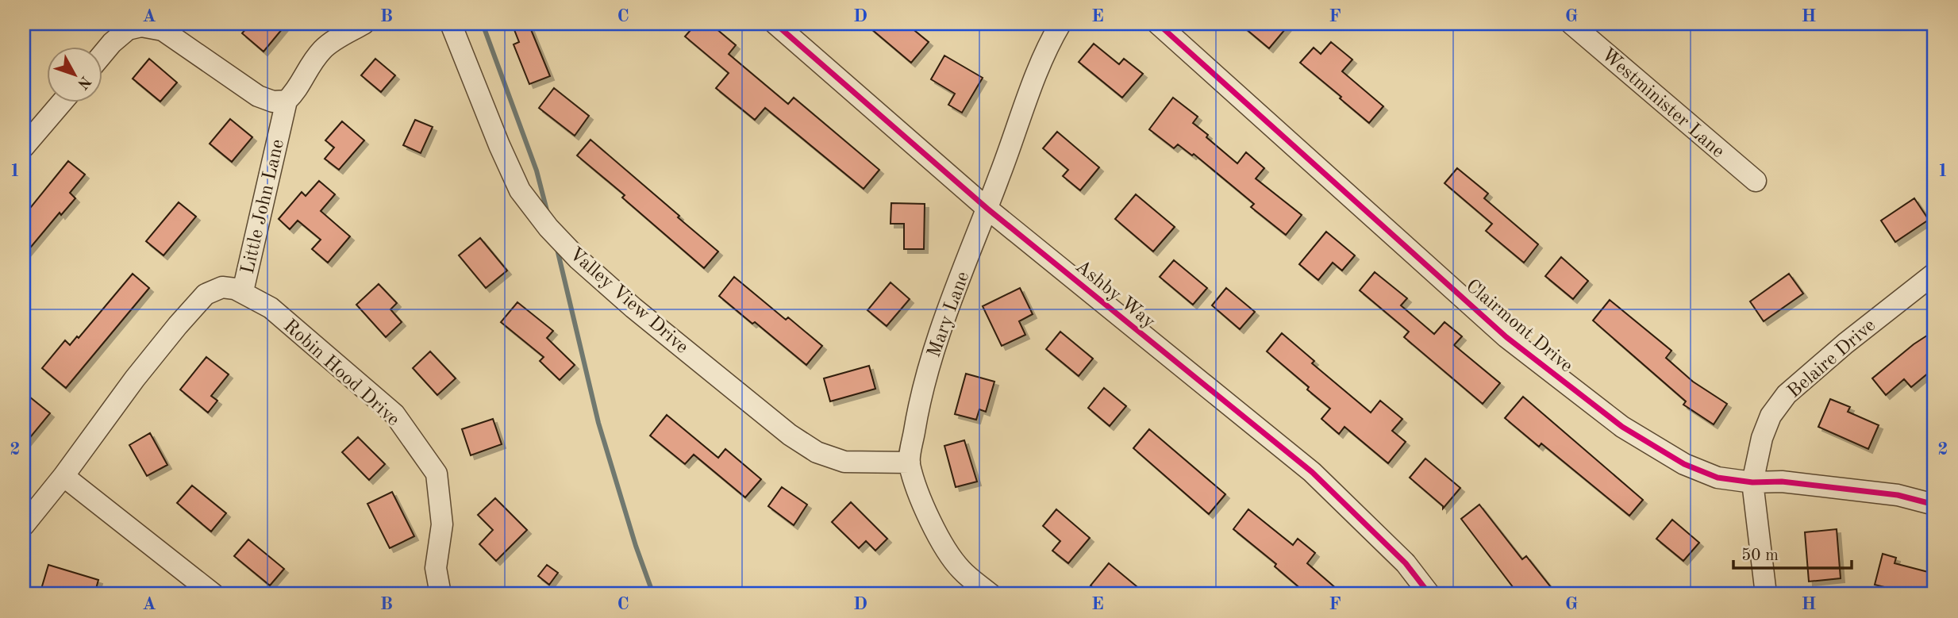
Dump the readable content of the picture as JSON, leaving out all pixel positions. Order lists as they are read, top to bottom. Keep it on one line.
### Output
{"streets":{"street":["Westminister Lane","Little John Lane","Ashby Way","Valley View Drive","Mary Lane","Clairmont Drive","Belaire Drive","Robin Hood Drive"]},"crossings":[["Little John Lane","Robin Hood Drive"],["Ashby Way","Mary Lane"],["Valley View Drive","Mary Lane"],["Clairmont Drive","Belaire Drive"]],"scale_bar":"50 m","north":"bottom right","grid":{"columns":["A","B","C","D","E","F","G","H"],"rows":["1","2"]}}
